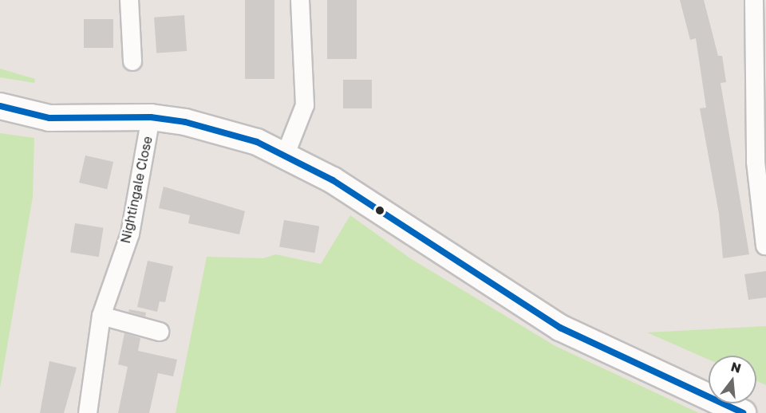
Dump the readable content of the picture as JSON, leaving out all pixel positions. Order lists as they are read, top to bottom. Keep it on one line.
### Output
{"streets":{"street":["Nightingale Close"]},"north":"top"}
